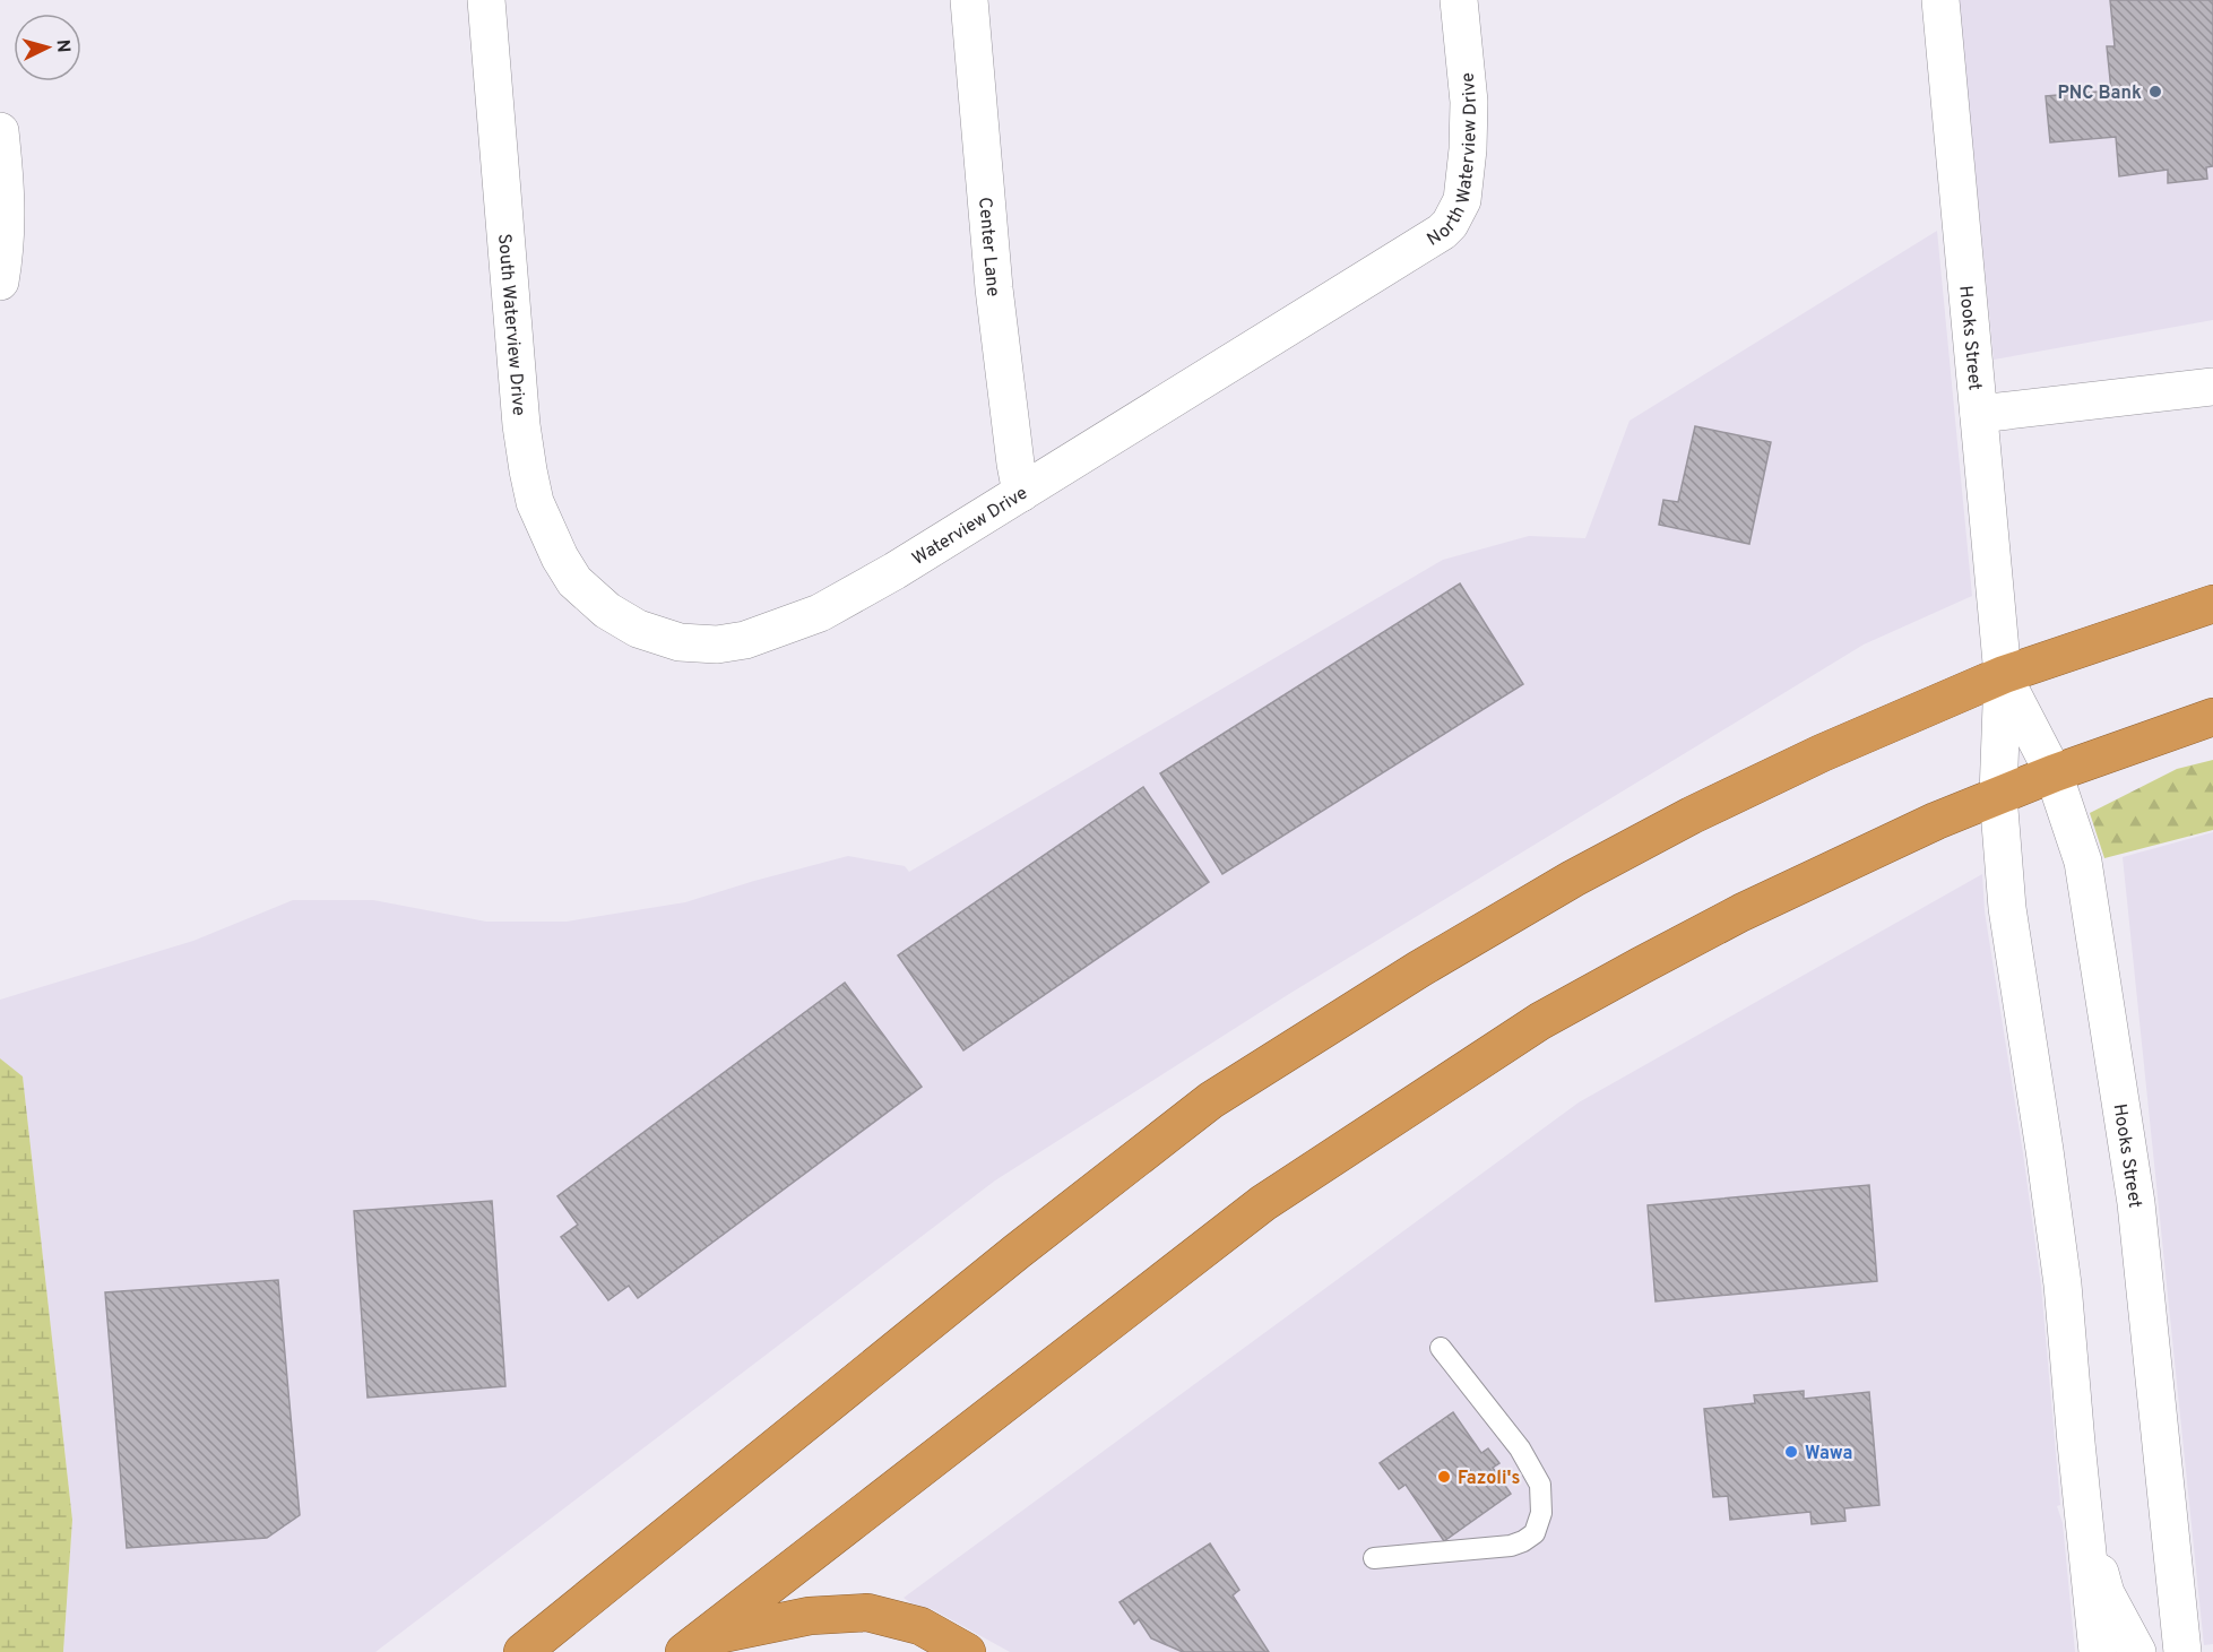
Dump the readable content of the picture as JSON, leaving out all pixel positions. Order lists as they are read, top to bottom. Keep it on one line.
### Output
{"streets":{"street":["North Waterview Drive","Center Lane","South Waterview Drive","Hooks Street","Waterview Drive"]},"crossings":[["North Waterview Drive","Waterview Drive"],["Center Lane","Waterview Drive"],["South Waterview Drive","Waterview Drive"]],"places":["PNC Bank","Wawa","Fazoli's"],"north":"right"}
